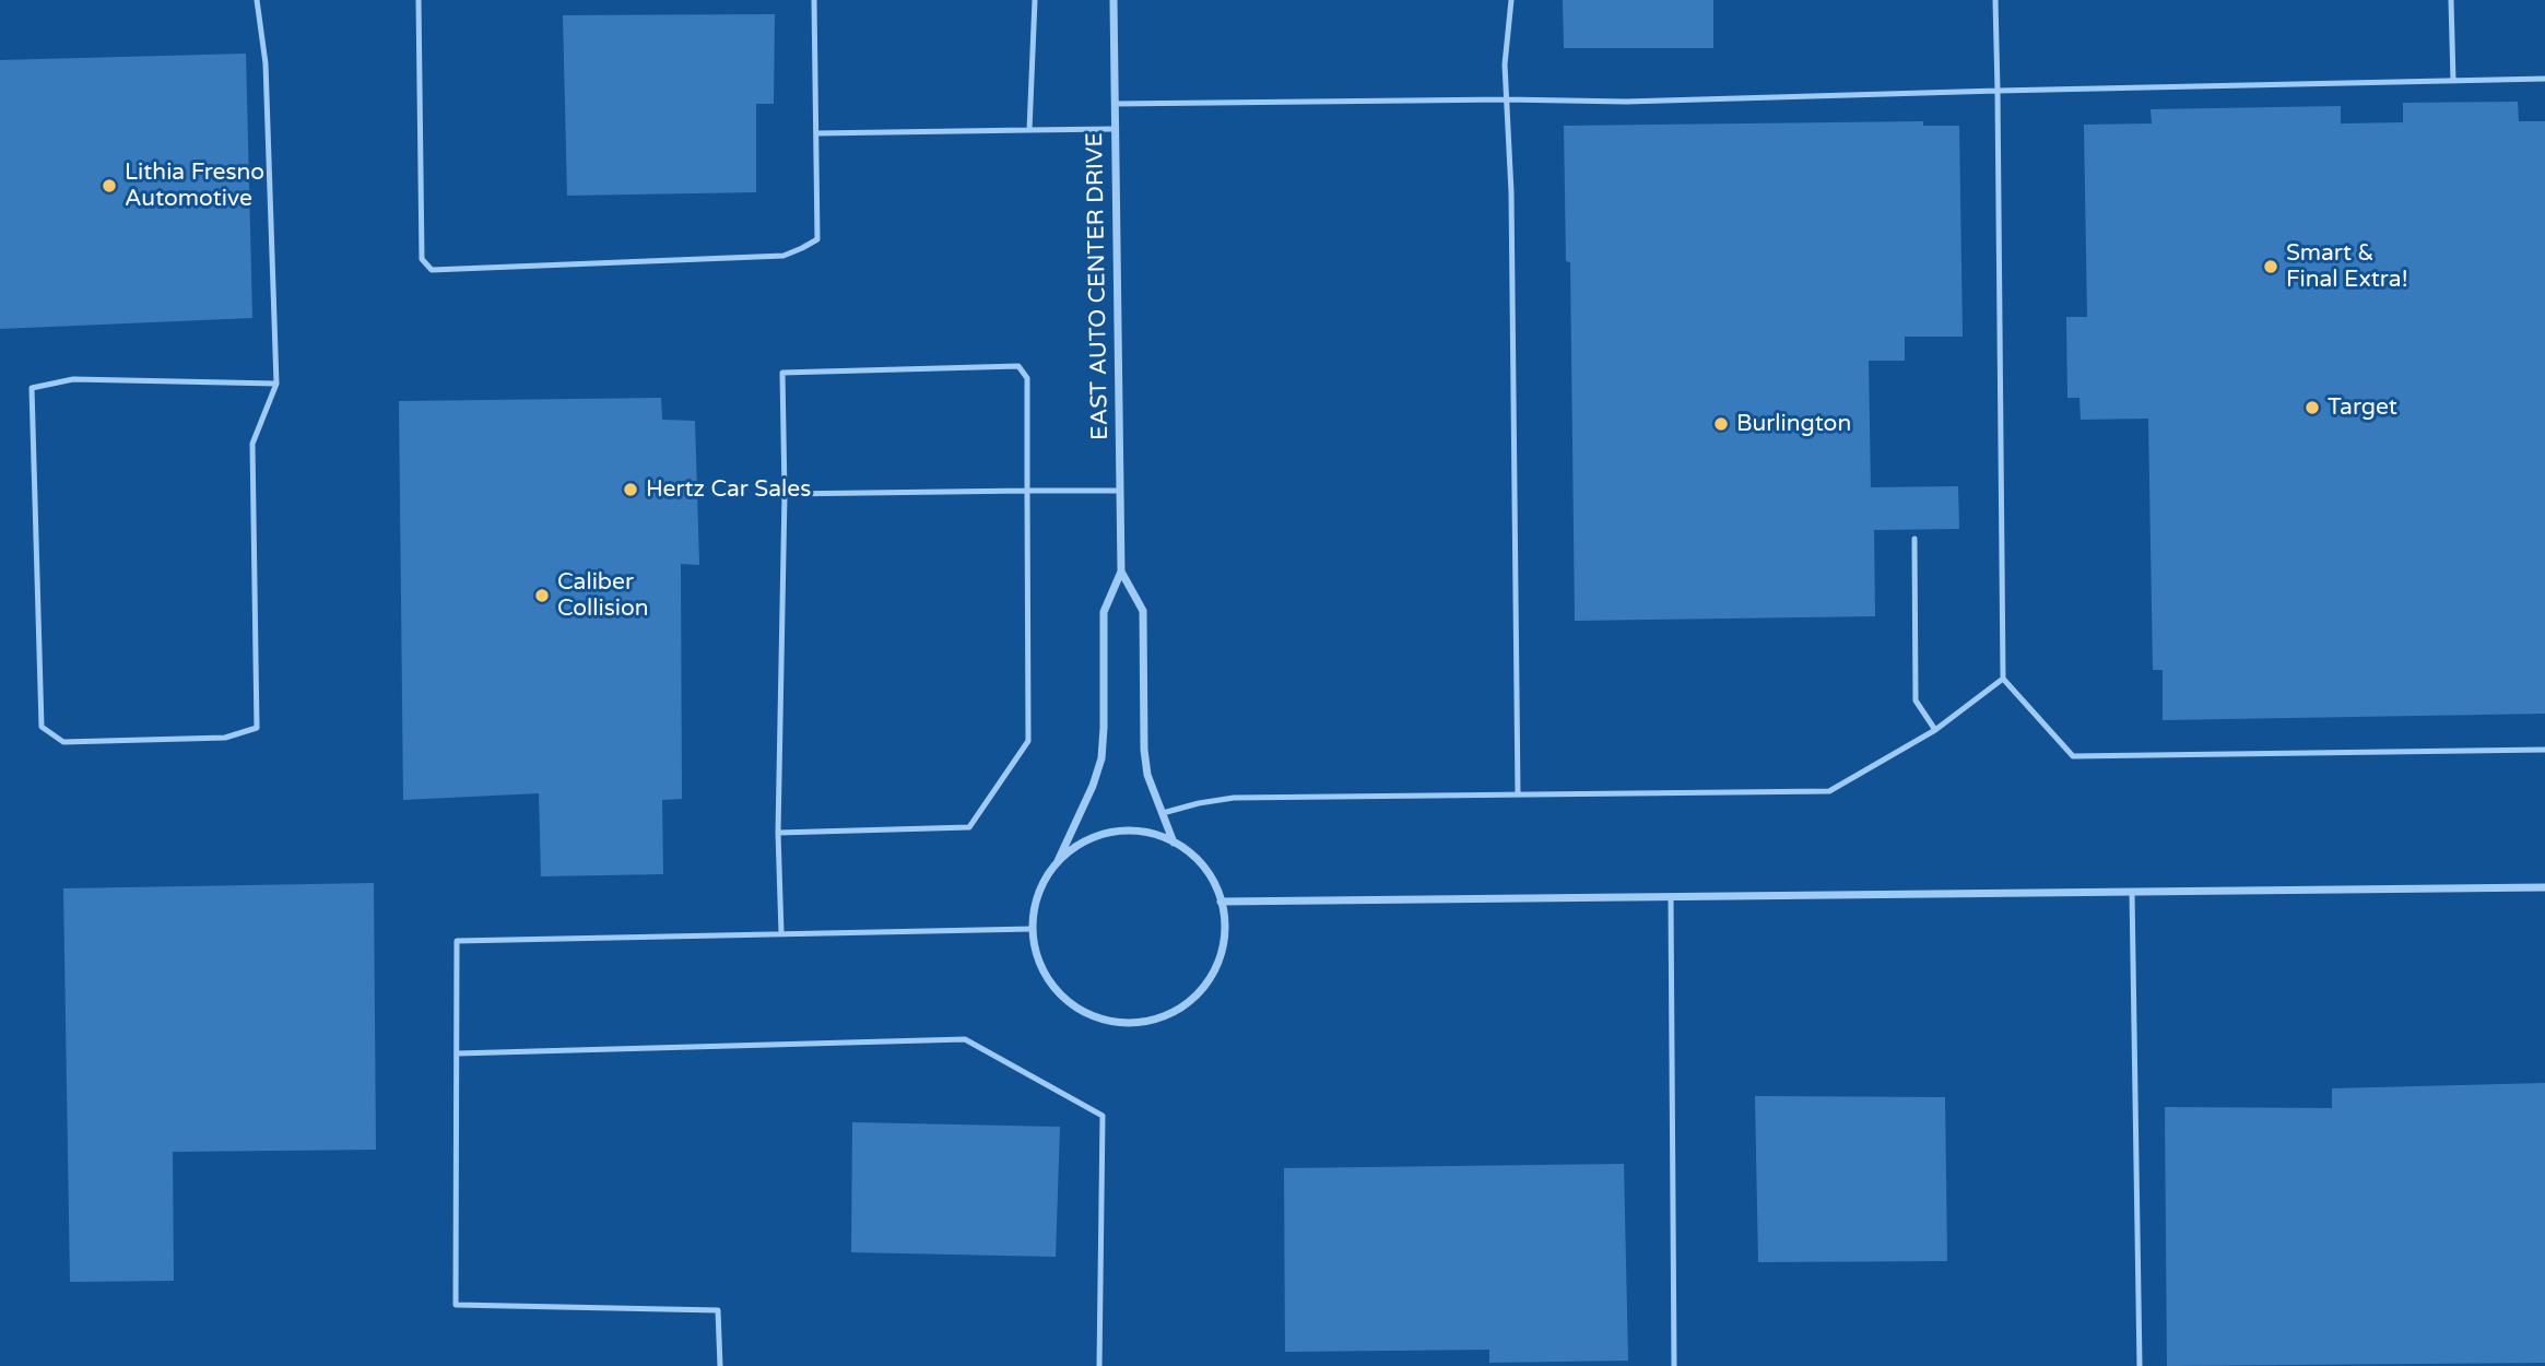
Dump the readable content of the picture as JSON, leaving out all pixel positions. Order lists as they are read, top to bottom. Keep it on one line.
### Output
{"streets":{"street":["EAST AUTO CENTER DRIVE"]},"places":["Lithia Fresno Automotive","Smart & Final Extra!","Target","Burlington","Hertz Car Sales","Caliber Collision"]}
